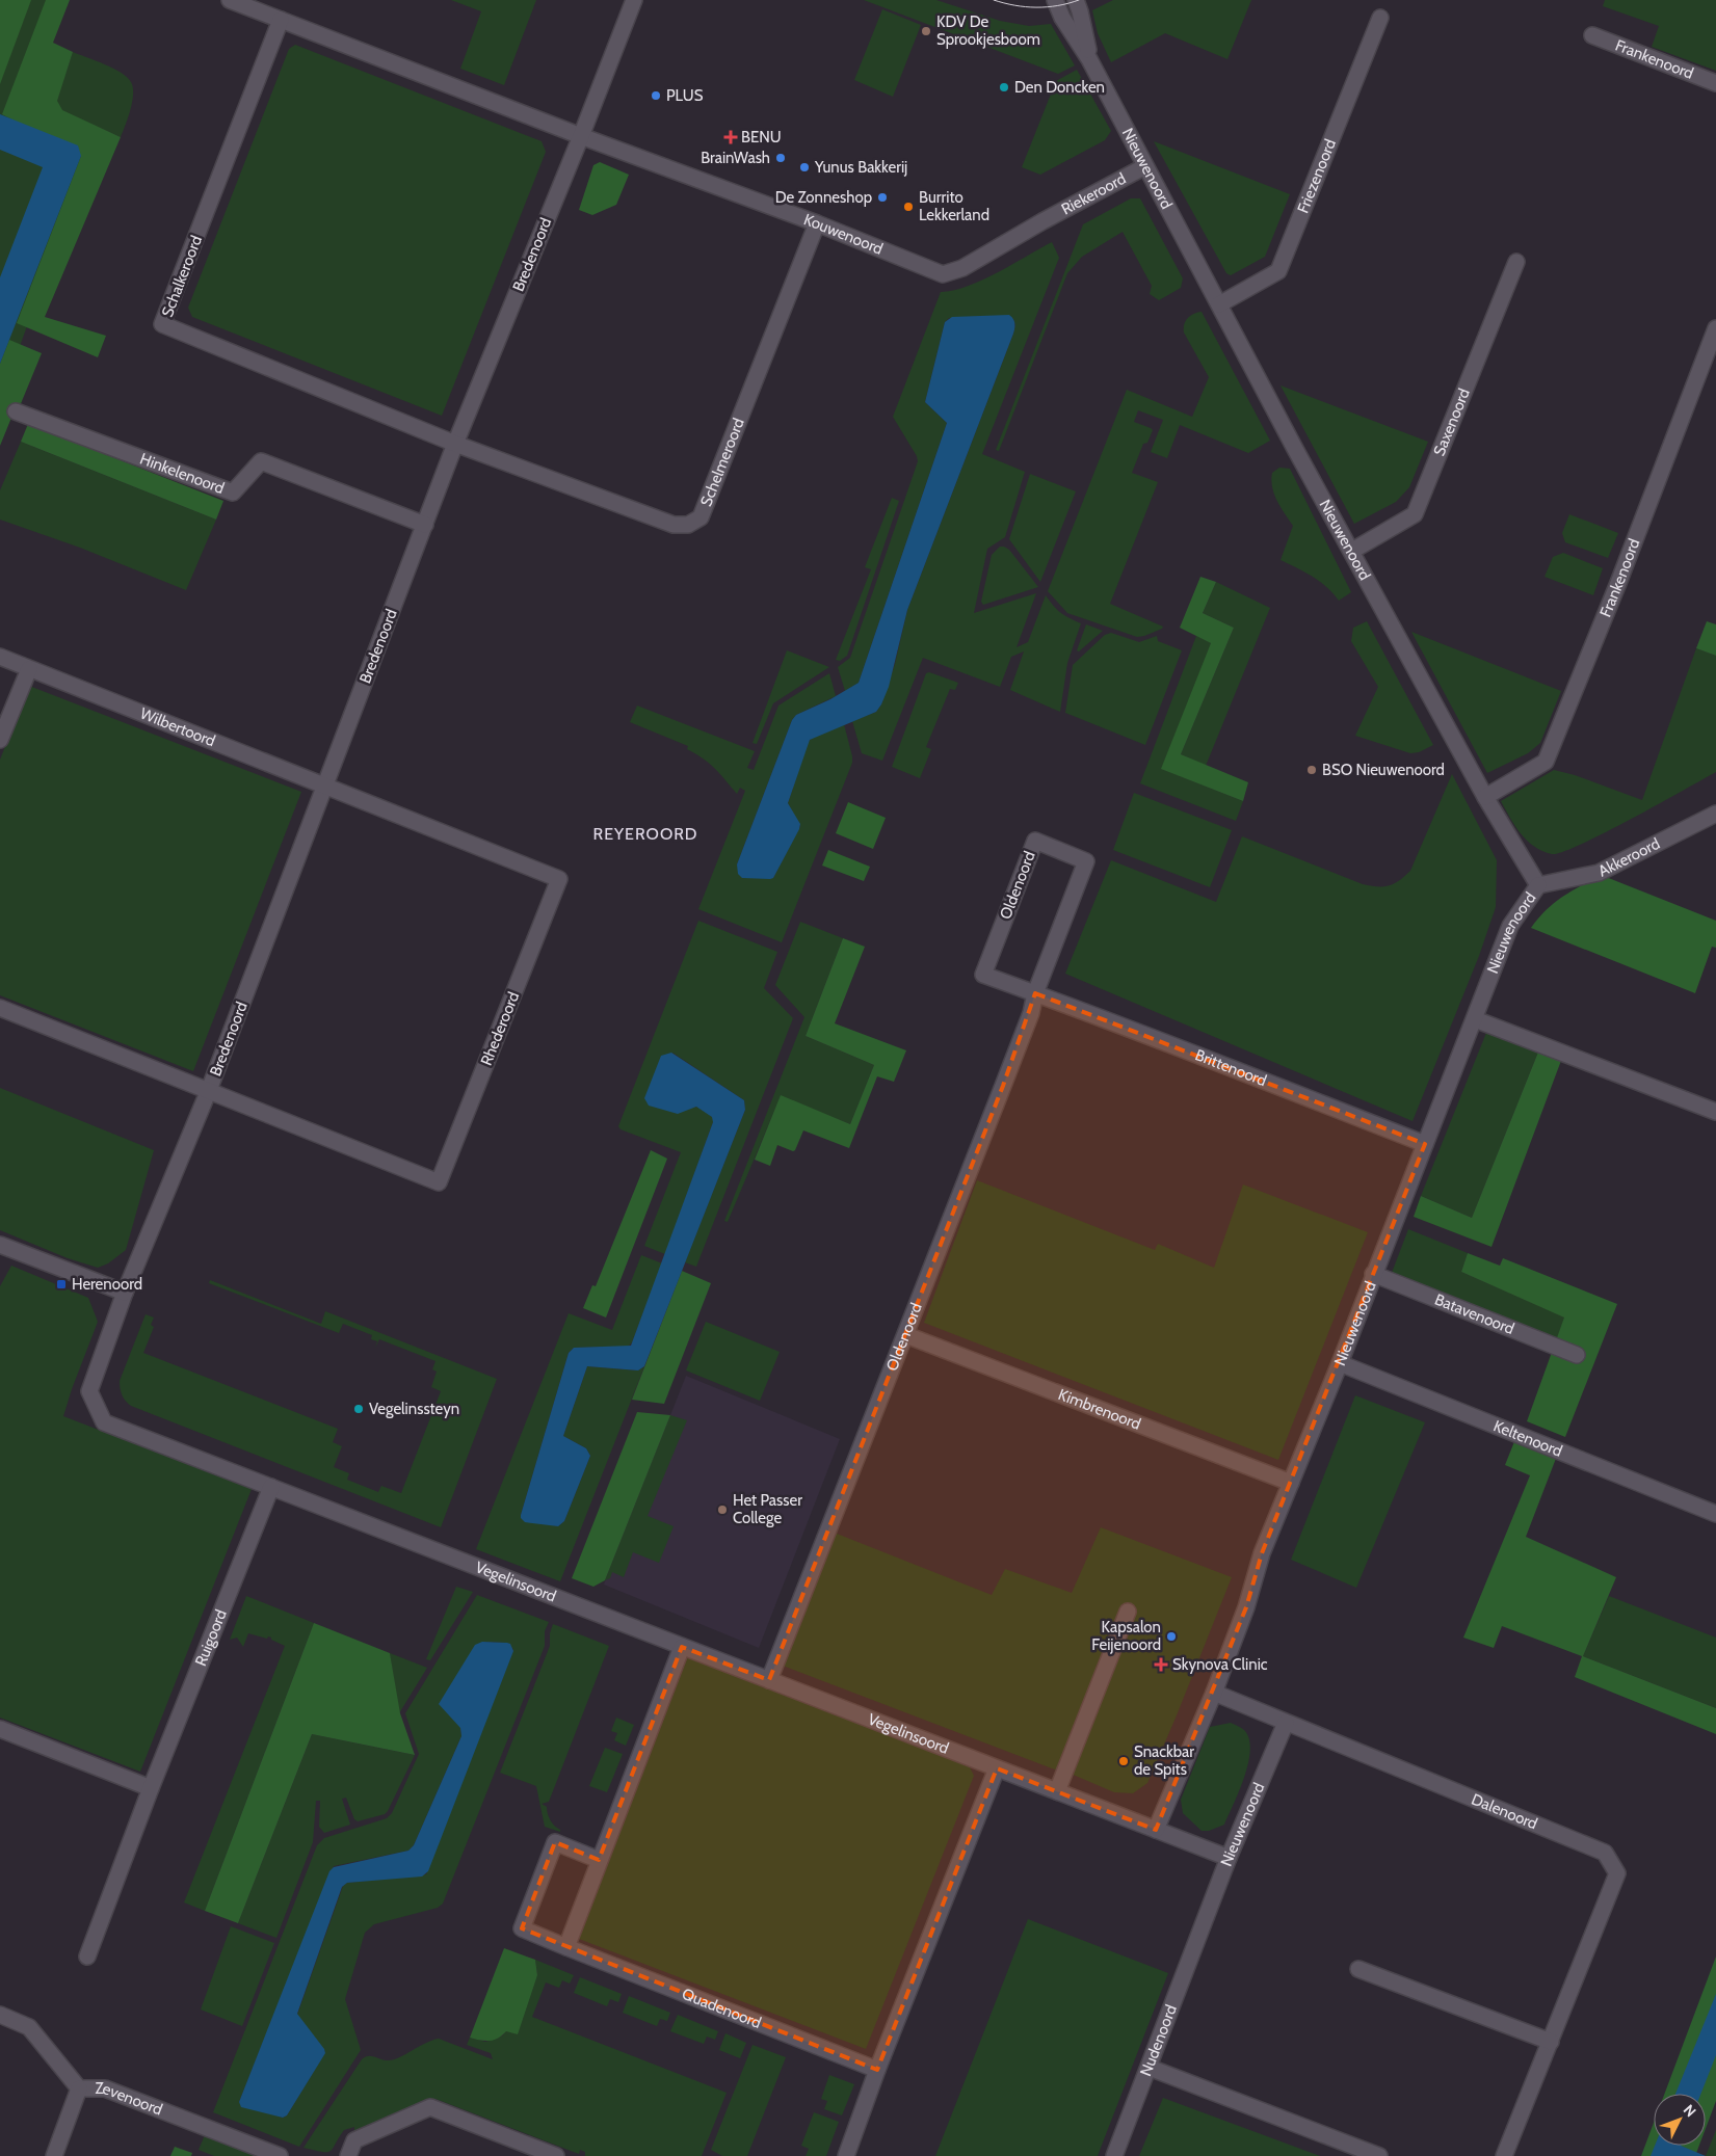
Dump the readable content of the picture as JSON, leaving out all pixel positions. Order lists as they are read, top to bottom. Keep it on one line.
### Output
{"streets":{"street":["Frankenoord","Nieuwenoord","Friezenoord","Riekeroord","Kouwenoord","Bredenoord","Schalkeroord","Saxenoord","Schelmeroord","Hinkelenoord","Wilbertoord","Akkeroord","Oldenoord","Rhederoord","Brittenoord","Batavenoord","Kimbrenoord","Keltenoord","Vegelinsoord","Ruigoord","Dalenoord","Quadenoord","Nudenoord","Zevenoord"]},"crossings":[["Frankenoord","Nieuwenoord"],["Nieuwenoord","Friezenoord"],["Nieuwenoord","Riekeroord"],["Nieuwenoord","Saxenoord"],["Nieuwenoord","Akkeroord"],["Nieuwenoord","Brittenoord"],["Nieuwenoord","Batavenoord"],["Nieuwenoord","Kimbrenoord"],["Nieuwenoord","Keltenoord"],["Nieuwenoord","Vegelinsoord"],["Nieuwenoord","Dalenoord"],["Nieuwenoord","Nudenoord"],["Riekeroord","Kouwenoord"],["Kouwenoord","Bredenoord"],["Kouwenoord","Schelmeroord"],["Bredenoord","Schalkeroord"],["Bredenoord","Schelmeroord"],["Bredenoord","Hinkelenoord"],["Bredenoord","Wilbertoord"],["Bredenoord","Rhederoord"],["Bredenoord","Vegelinsoord"],["Schalkeroord","Schelmeroord"],["Wilbertoord","Rhederoord"],["Oldenoord","Brittenoord"],["Oldenoord","Kimbrenoord"],["Oldenoord","Vegelinsoord"],["Vegelinsoord","Ruigoord"]],"districts":["REYEROORD"],"places":{"other":["KDV De Sprookjesboom","Den Doncken","PLUS","BrainWash","Yunus Bakkerij","De Zonneshop","Burrito Lekkerland","BSO Nieuwenoord","Vegelinssteyn","Het Passer College","Kapsalon Feijenoord","Snackbar de Spits"],"health":["BENU","Skynova Clinic"],"transit":["Herenoord"]},"north":"top right"}
